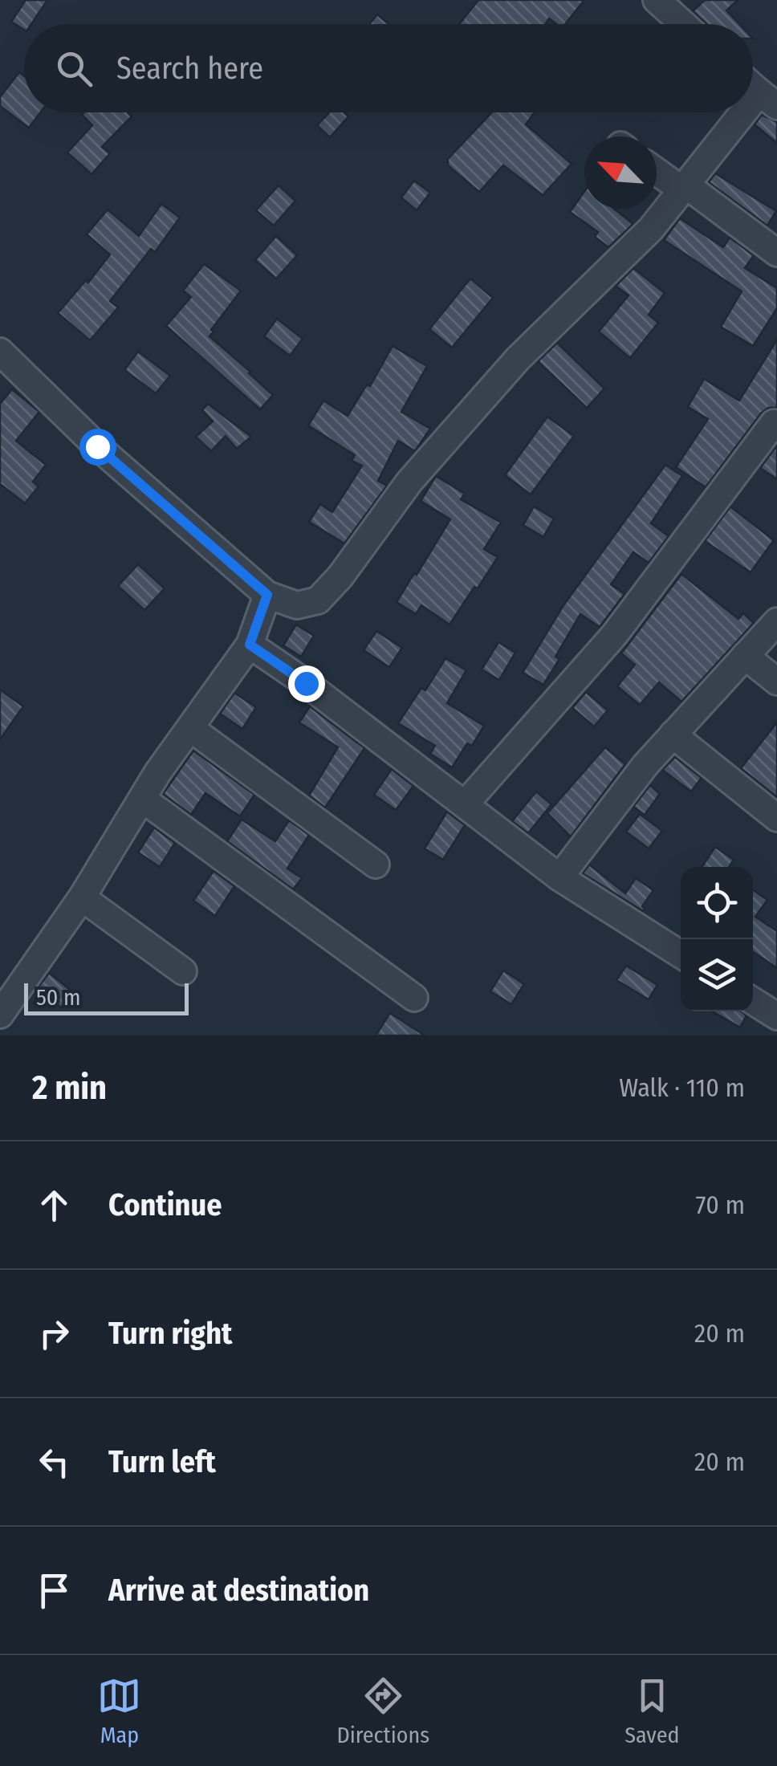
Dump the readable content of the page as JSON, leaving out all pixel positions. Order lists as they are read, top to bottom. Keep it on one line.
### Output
{"scale_bar":"50 m","north":"top left","page":{"search":"Search here","scale":"50 m","heading":["2 min","Walk · 110 m"],"list":[["Continue","70 m"],["Turn right","20 m"],["Turn left","20 m"],"Arrive at destination"],"nav":["Map","Directions","Saved"]}}
